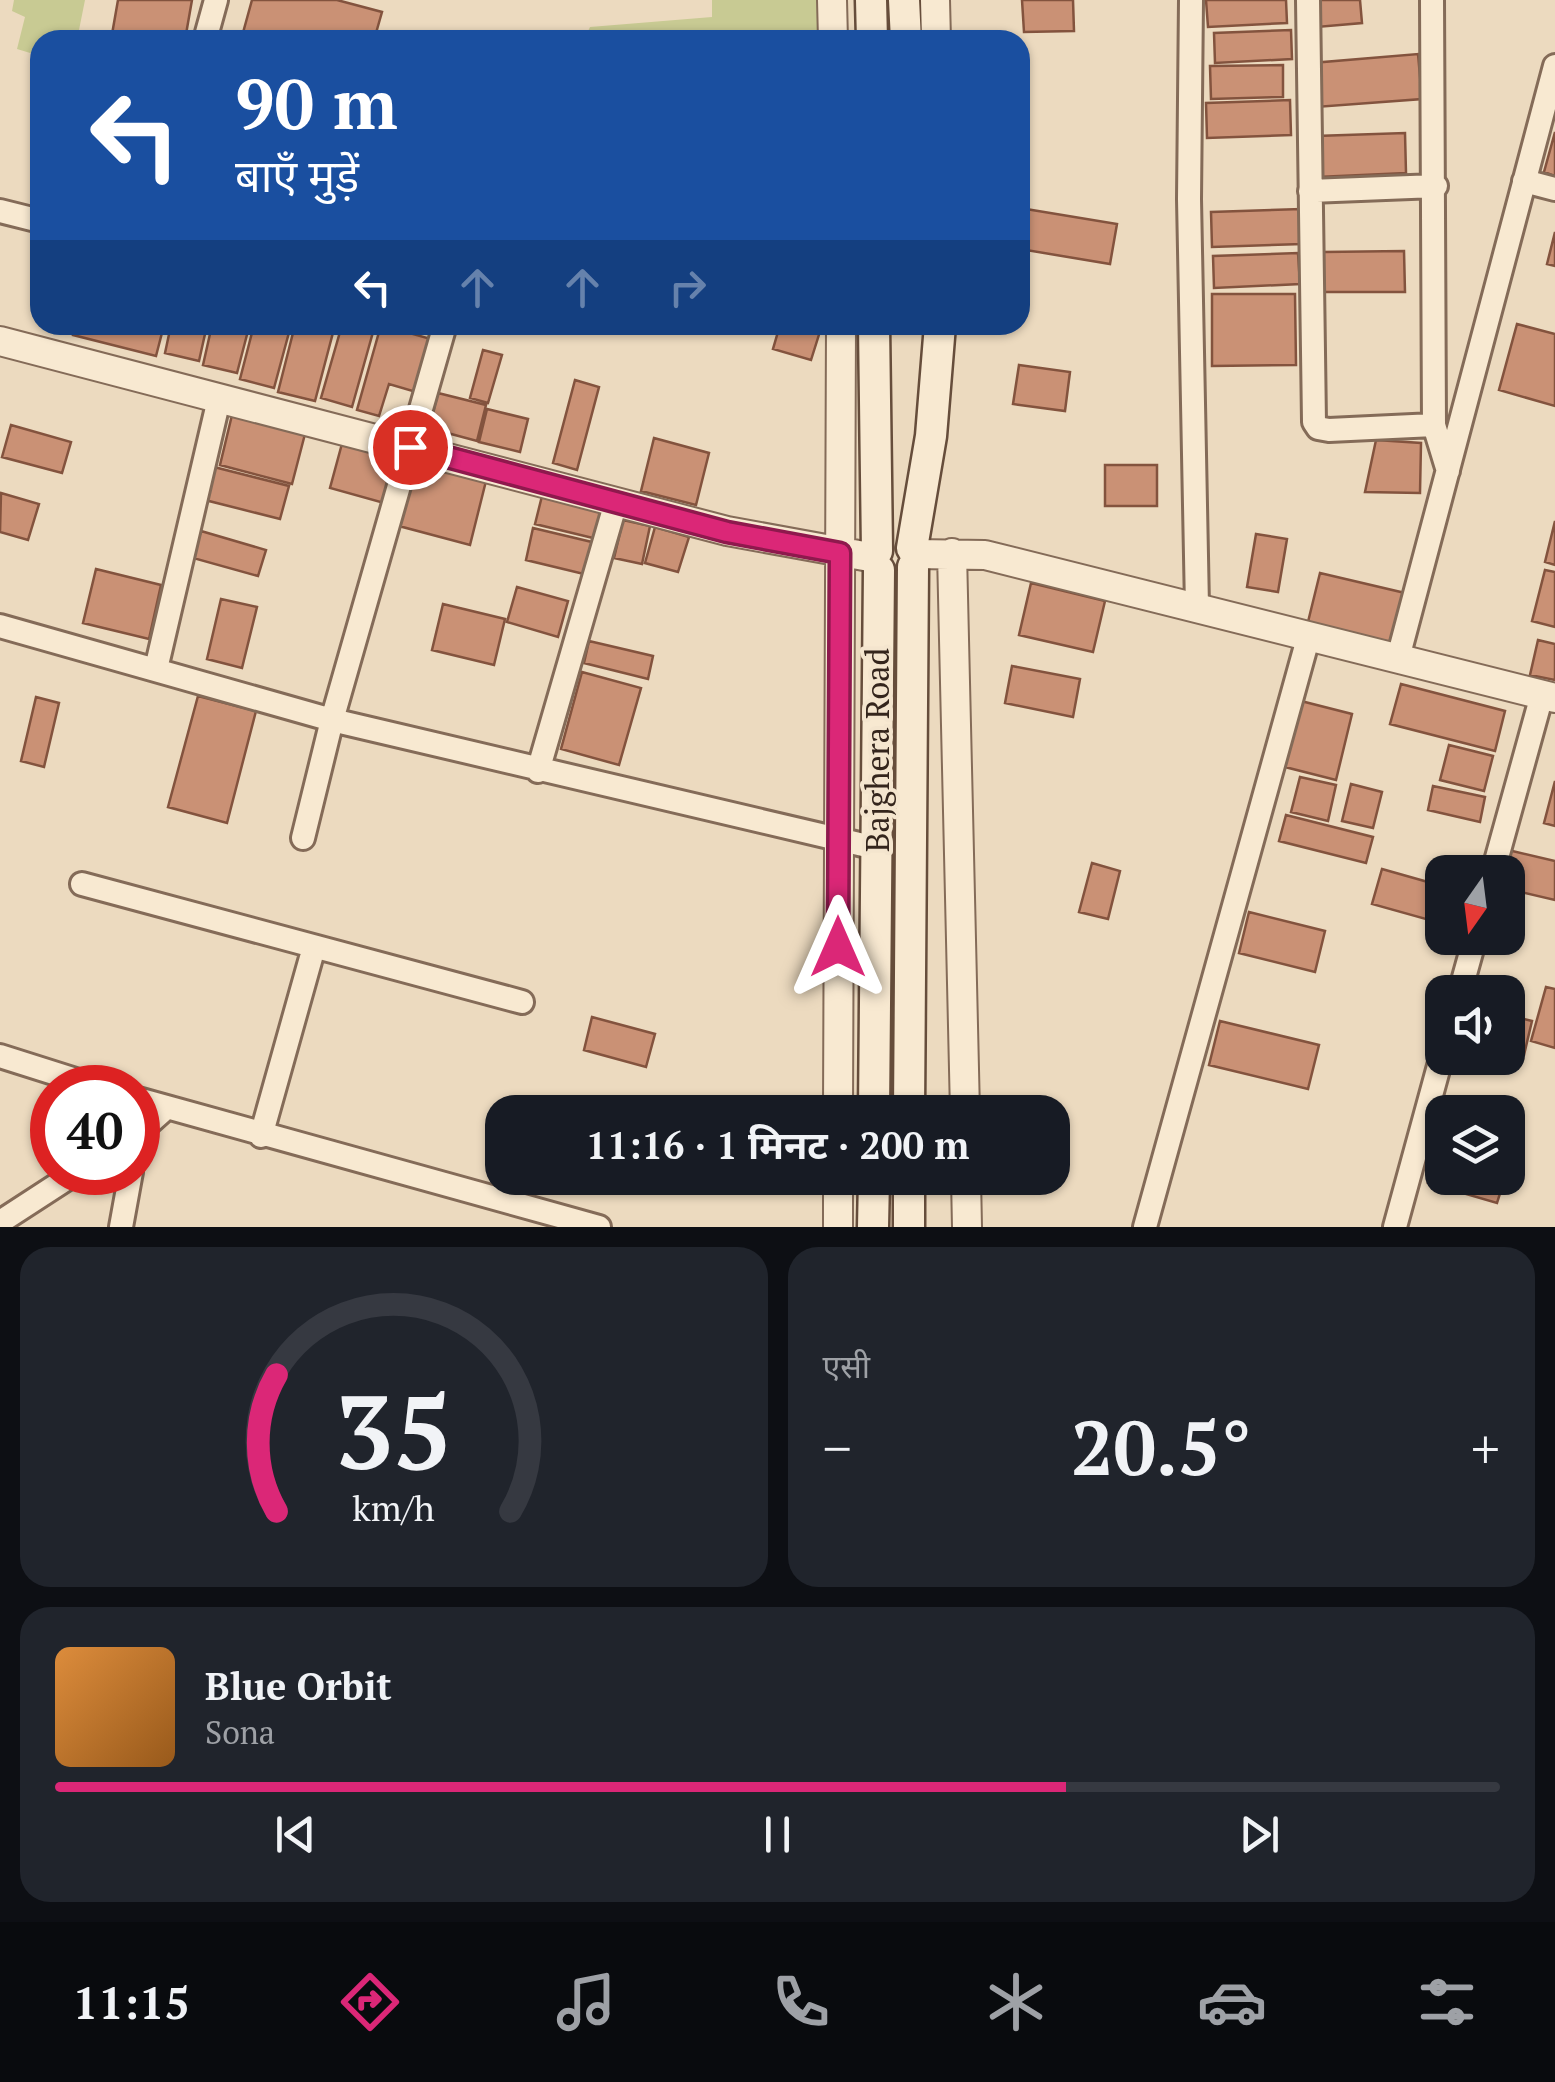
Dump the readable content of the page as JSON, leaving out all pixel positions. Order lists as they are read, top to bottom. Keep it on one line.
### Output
{"streets":{"main road":["Bajghera Road"]},"north":"bottom","page":{"turn":["90 m","बाएँ मुड़ें"],"limit":"40","trip":"11:16 · 1 मिनट · 200 m","tile":"एसी","heat":["−","20.5°","+"],"song":["Blue Orbit","Sona"],"tabs":"11:15","gauge":["35","km/h"]}}
